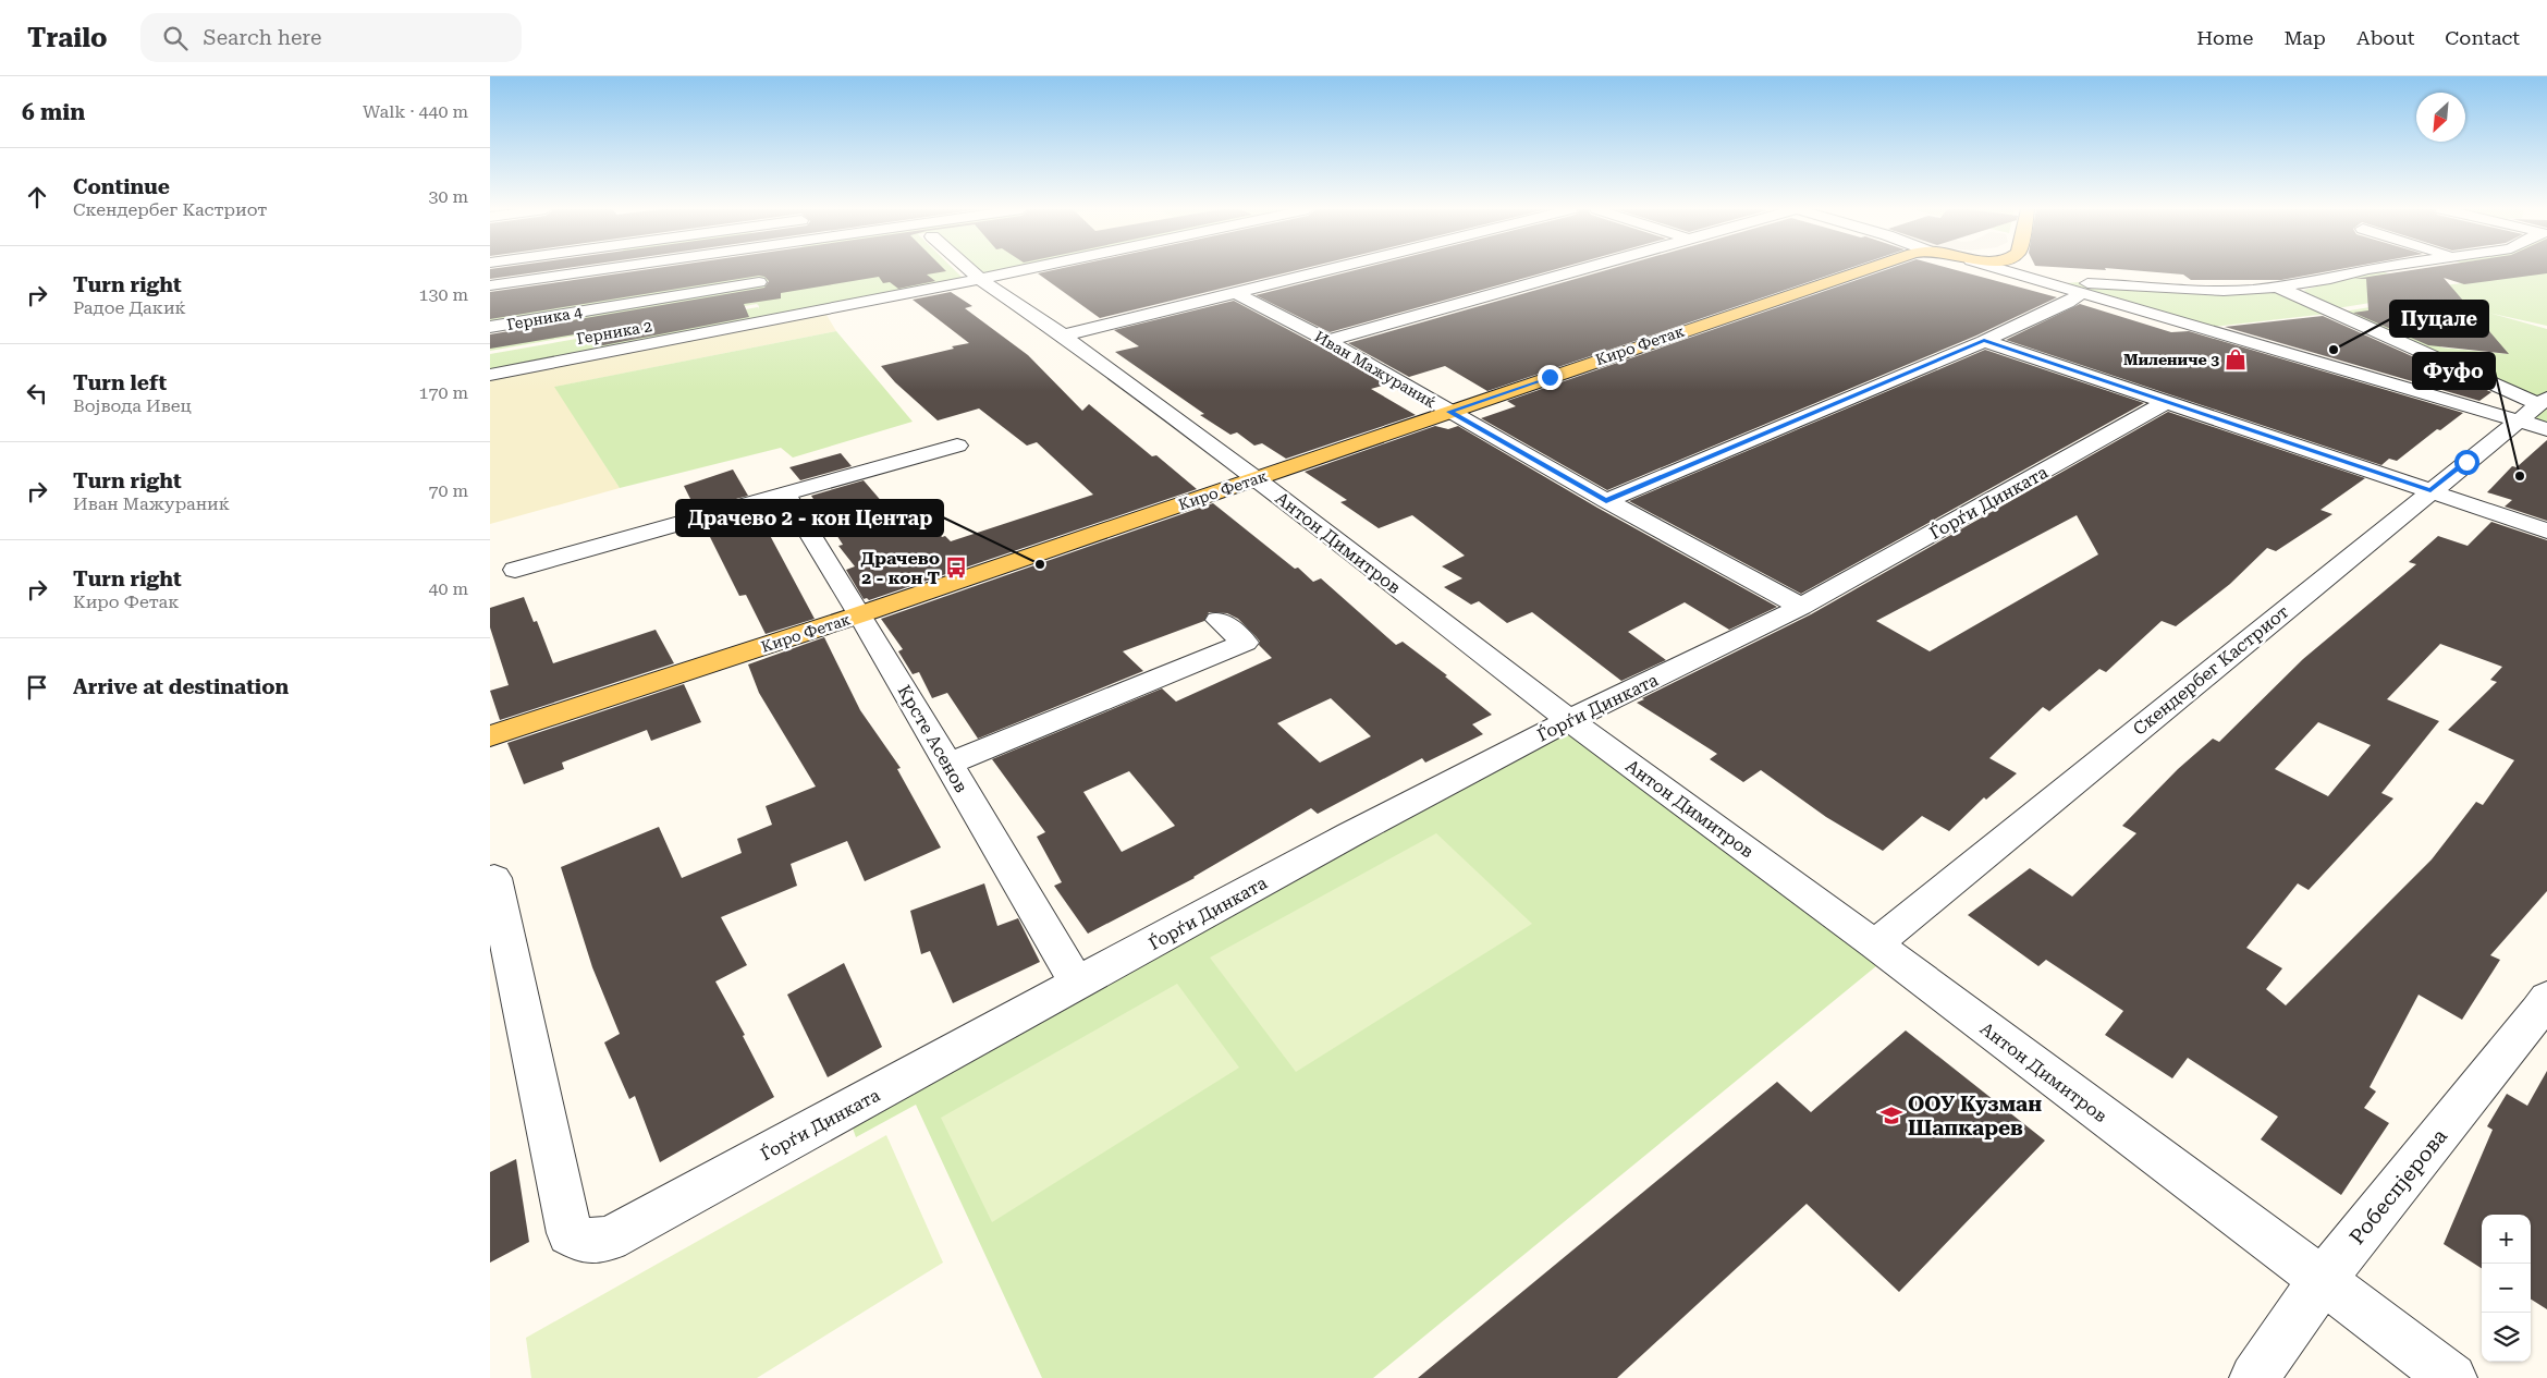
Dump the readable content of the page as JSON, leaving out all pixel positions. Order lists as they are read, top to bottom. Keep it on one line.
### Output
{"streets":{"main road":["Киро Фетак"],"street":["Герника 4","Герника 2","Иван Мажураниќ","Ѓорѓи Динката","Антон Димитров","Скендербег Кастриот","Крсте Асенов","Робеспјерова"]},"crossings":[["Киро Фетак","Иван Мажураниќ"],["Киро Фетак","Антон Димитров"],["Киро Фетак","Крсте Асенов"],["Иван Мажураниќ","Ѓорѓи Динката"],["Ѓорѓи Динката","Антон Димитров"],["Ѓорѓи Динката","Крсте Асенов"],["Антон Димитров","Скендербег Кастриот"],["Антон Димитров","Робеспјерова"]],"places":{"other":["Пуцале","Фуфо","Драчево 2 - кон Центар"],"shop":["Милениче 3"],"bus stop":["Драчево 2 - кон T"],"school or university":["ООУ Кузман Шапкарев"]},"north":"bottom left","page":{"header":"Trailo","search":"Search here","nav":["Home","Map","About","Contact"],"heading":["6 min","Walk · 440 m"],"list":[["Continue","Скендербег Кастриот","30 m"],["Turn right","Радое Дакиќ","130 m"],["Turn left","Војвода Ивец","170 m"],["Turn right","Иван Мажураниќ","70 m"],["Turn right","Киро Фетак","40 m"],"Arrive at destination"],"map_buttons":["+","−"]}}
